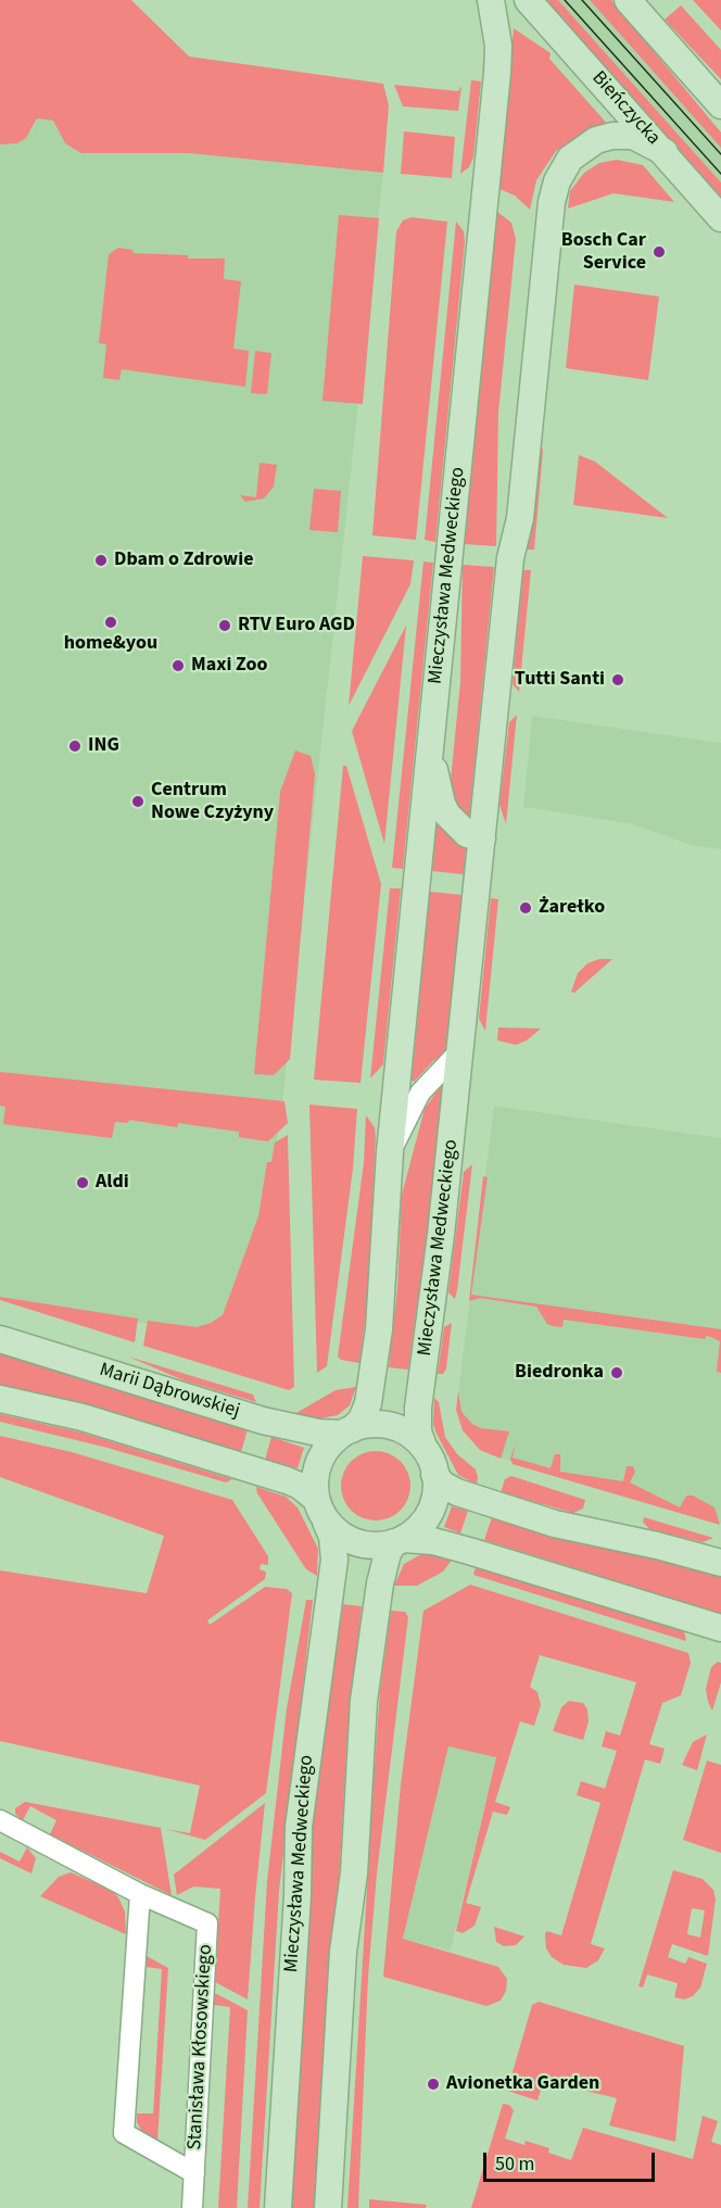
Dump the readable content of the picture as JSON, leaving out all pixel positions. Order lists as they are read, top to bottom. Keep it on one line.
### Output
{"streets":{"street":["Bieńczycka","Mieczysława Medweckiego","Marii Dąbrowskiej","Stanisława Kłosowskiego"]},"crossings":[["Bieńczycka","Mieczysława Medweckiego"],["Mieczysława Medweckiego","Marii Dąbrowskiej"]],"places":["Bosch Car Service","Dbam o Zdrowie","home&you","RTV Euro AGD","Maxi Zoo","Tutti Santi","ING","Centrum Nowe Czyżyny","Żarełko","Aldi","Biedronka","Avionetka Garden"],"scale_bar":"50 m"}
